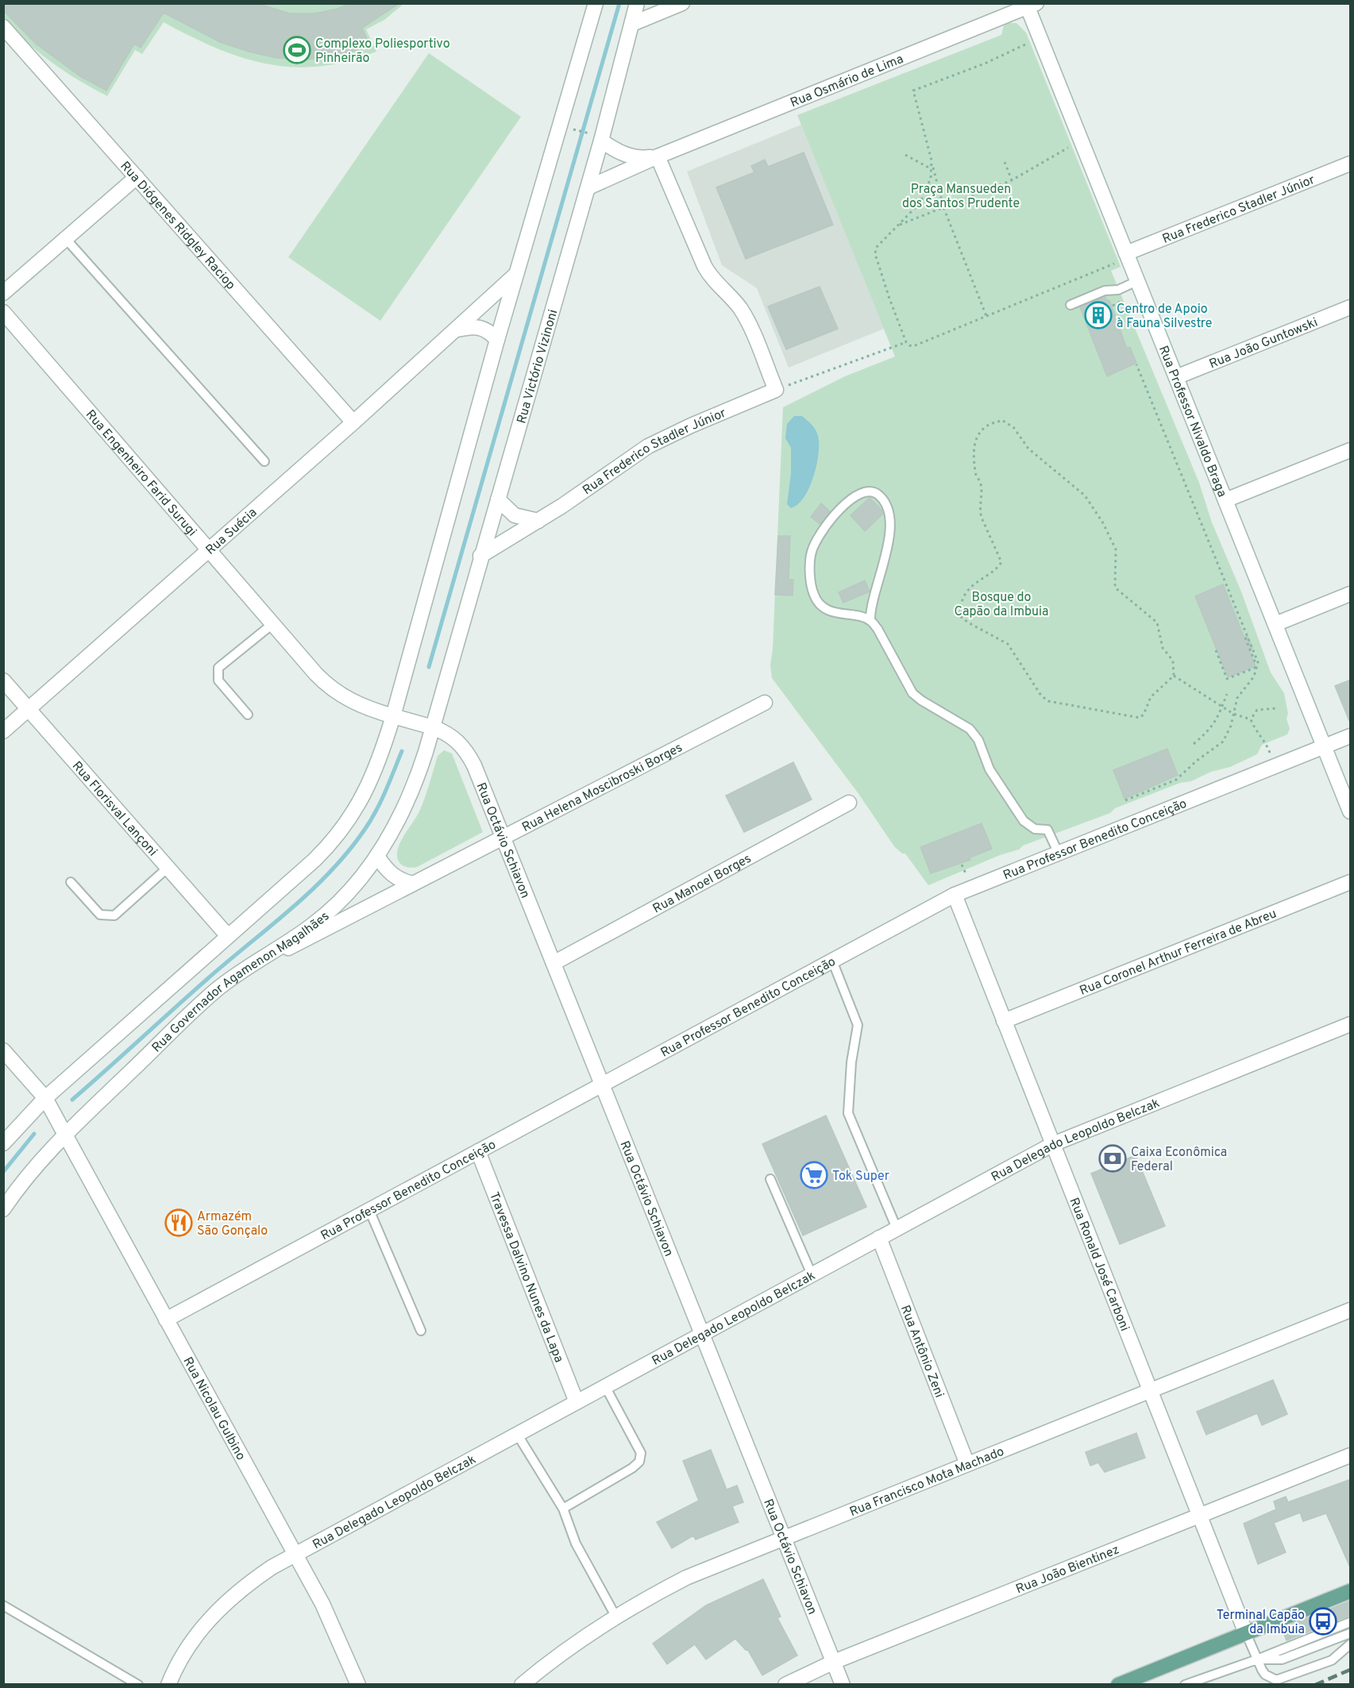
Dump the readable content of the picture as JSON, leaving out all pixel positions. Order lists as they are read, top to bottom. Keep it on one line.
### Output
{"streets":{"street":["Rua Osmário de Lima","Rua Frederico Stadler Júnior","Rua Diógenes Ridgley Raciop","Rua João Guntowski","Rua Victório Vizinoni","Rua Professor Nivaldo Braga","Rua Engenheiro Farid Surugi","Rua Suécia","Rua Helena Moscibroski Borges","Rua Florisval Lançoni","Rua Professor Benedito Conceição","Rua Octávio Schiavon","Rua Manoel Borges","Rua Coronel Arthur Ferreira de Abreu","Rua Governador Agamenon Magalhães","Rua Delegado Leopoldo Belczak","Rua Ronald José Carboni","Travessa Dalvino Nunes da Lapa","Rua Antônio Zeni","Rua Nicolau Gulbino","Rua Francisco Mota Machado","Rua João Bientinez"]},"crossings":[["Rua Osmário de Lima","Rua Victório Vizinoni"],["Rua Osmário de Lima","Rua Professor Nivaldo Braga"],["Rua Frederico Stadler Júnior","Rua Victório Vizinoni"],["Rua Frederico Stadler Júnior","Rua Professor Nivaldo Braga"],["Rua Diógenes Ridgley Raciop","Rua Suécia"],["Rua João Guntowski","Rua Professor Nivaldo Braga"],["Rua Victório Vizinoni","Rua Octávio Schiavon"],["Rua Victório Vizinoni","Rua Governador Agamenon Magalhães"],["Rua Professor Nivaldo Braga","Rua Professor Benedito Conceição"],["Rua Engenheiro Farid Surugi","Rua Suécia"],["Rua Engenheiro Farid Surugi","Rua Octávio Schiavon"],["Rua Suécia","Rua Florisval Lançoni"],["Rua Helena Moscibroski Borges","Rua Octávio Schiavon"],["Rua Helena Moscibroski Borges","Rua Governador Agamenon Magalhães"],["Rua Professor Benedito Conceição","Rua Octávio Schiavon"],["Rua Professor Benedito Conceição","Rua Ronald José Carboni"],["Rua Professor Benedito Conceição","Travessa Dalvino Nunes da Lapa"],["Rua Professor Benedito Conceição","Rua Nicolau Gulbino"],["Rua Octávio Schiavon","Rua Manoel Borges"],["Rua Octávio Schiavon","Rua Governador Agamenon Magalhães"],["Rua Octávio Schiavon","Rua Delegado Leopoldo Belczak"],["Rua Octávio Schiavon","Rua Francisco Mota Machado"],["Rua Octávio Schiavon","Rua João Bientinez"],["Rua Coronel Arthur Ferreira de Abreu","Rua Ronald José Carboni"],["Rua Governador Agamenon Magalhães","Rua Nicolau Gulbino"],["Rua Delegado Leopoldo Belczak","Rua Ronald José Carboni"],["Rua Delegado Leopoldo Belczak","Travessa Dalvino Nunes da Lapa"],["Rua Delegado Leopoldo Belczak","Rua Antônio Zeni"],["Rua Delegado Leopoldo Belczak","Rua Nicolau Gulbino"],["Rua Ronald José Carboni","Rua Francisco Mota Machado"],["Rua Ronald José Carboni","Rua João Bientinez"],["Rua Antônio Zeni","Rua Francisco Mota Machado"]],"parks":["Praça Mansueden dos Santos Prudente","Bosque do Capão da Imbuia"],"places":{"sports":["Complexo Poliesportivo Pinheirão"],"building":["Centro de Apoio à Fauna Silvestre"],"bank":["Caixa Econômica Federal"],"supermarket":["Tok Super"],"restaurant":["Armazém São Gonçalo"],"bus stop":["Terminal Capão da Imbuia"]}}
